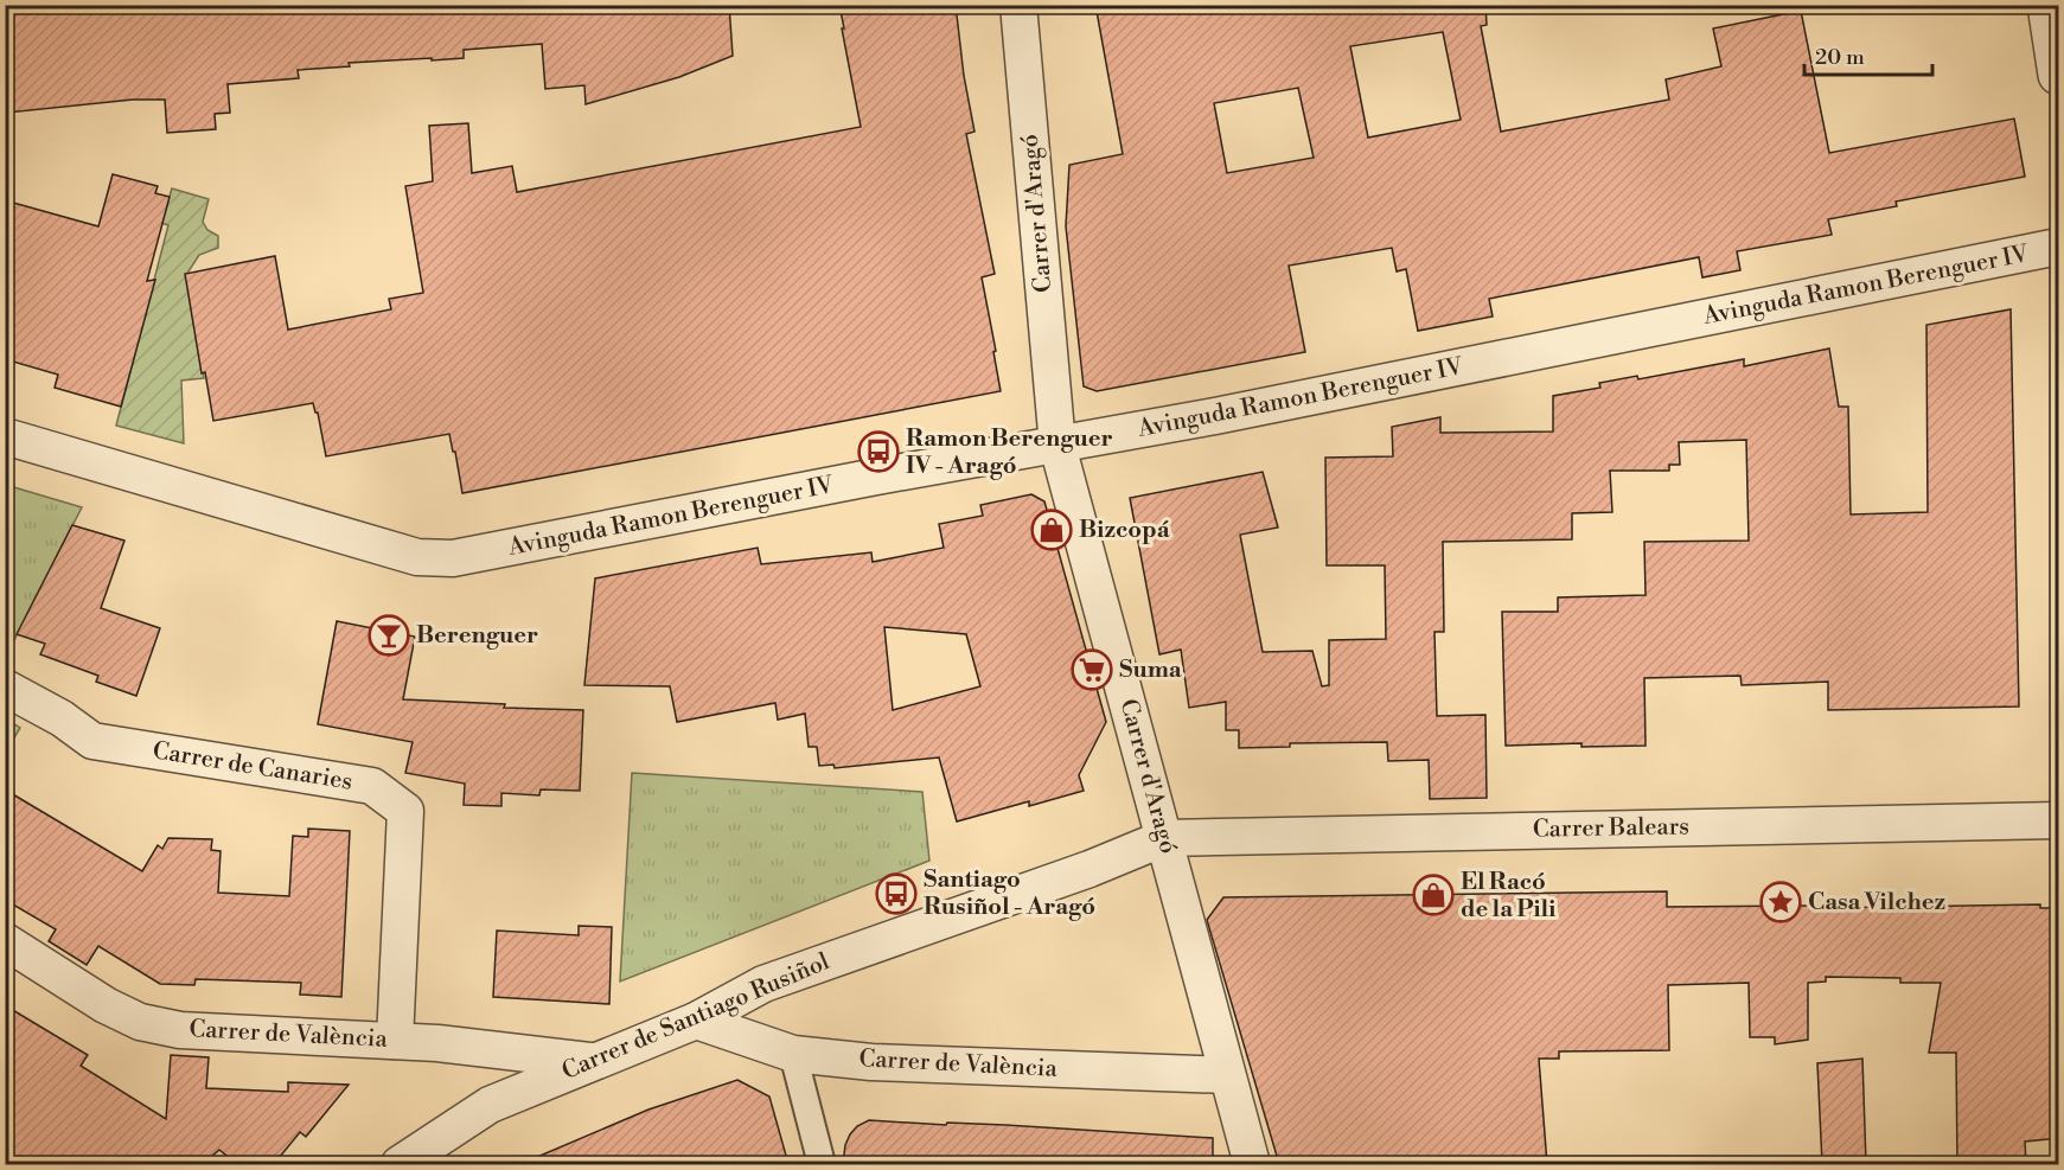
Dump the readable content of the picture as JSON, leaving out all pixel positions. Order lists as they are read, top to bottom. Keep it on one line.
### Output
{"streets":{"street":["Carrer d'Aragó","Avinguda Ramon Berenguer IV","Carrer de Canaries","Carrer Balears","Carrer de Santiago Rusiñol","Carrer de València"]},"crossings":[["Carrer d'Aragó","Avinguda Ramon Berenguer IV"],["Carrer d'Aragó","Carrer Balears"],["Carrer d'Aragó","Carrer de Santiago Rusiñol"],["Carrer d'Aragó","Carrer de València"],["Carrer de Canaries","Carrer de València"],["Carrer Balears","Carrer de Santiago Rusiñol"],["Carrer de Santiago Rusiñol","Carrer de València"]],"places":{"bus stop":["Ramon Berenguer IV - Aragó","Santiago Rusiñol - Aragó"],"shop":["Bizcopá","El Racó de la Pili"],"bar":["Berenguer"],"supermarket":["Suma"],"place":["Casa Vilchez"]},"scale_bar":"20 m"}
